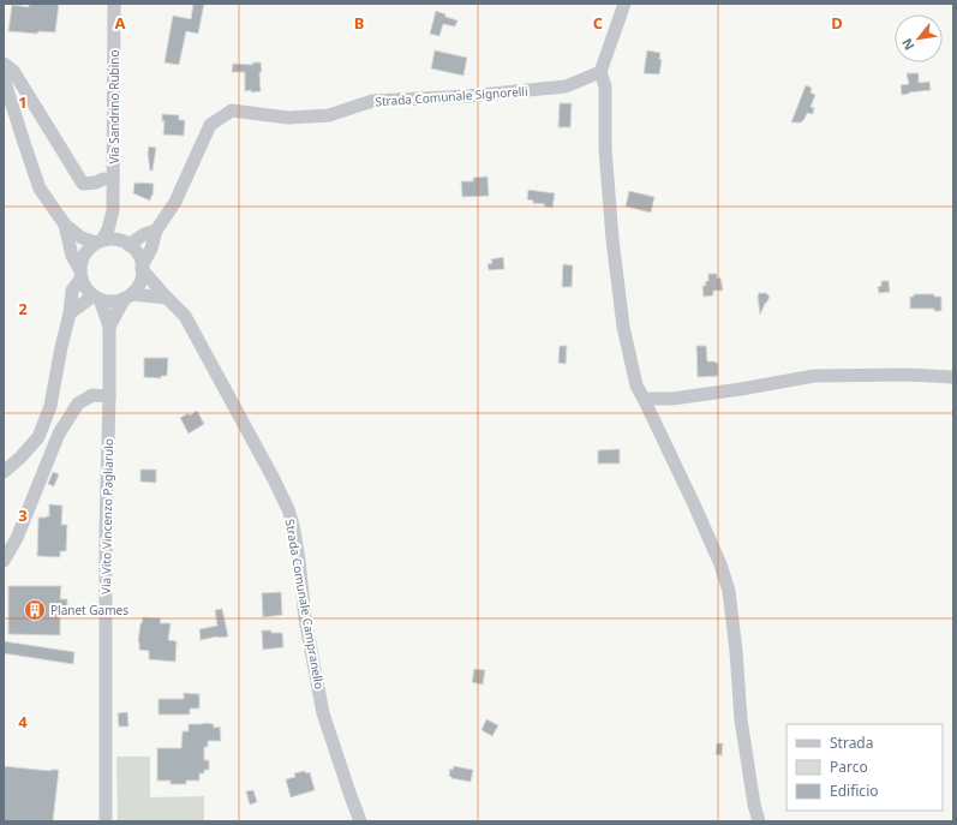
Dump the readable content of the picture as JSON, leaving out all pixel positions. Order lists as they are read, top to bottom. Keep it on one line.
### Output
{"streets":{"street":["Strada Comunale Signorelli","Via Sandrino Rubino","Via Vito Vincenzo Pagliarulo","Strada Comunale Campranello"]},"crossings":[["Strada Comunale Signorelli","Via Sandrino Rubino"],["Strada Comunale Signorelli","Via Vito Vincenzo Pagliarulo"],["Strada Comunale Signorelli","Strada Comunale Campranello"],["Via Sandrino Rubino","Via Vito Vincenzo Pagliarulo"],["Via Sandrino Rubino","Strada Comunale Campranello"],["Via Vito Vincenzo Pagliarulo","Strada Comunale Campranello"]],"places":{"building":["Planet Games"]},"legend":["Strada","Parco","Edificio"],"north":"bottom left","grid":{"columns":["A","B","C","D"],"rows":["1","2","3","4"]}}
